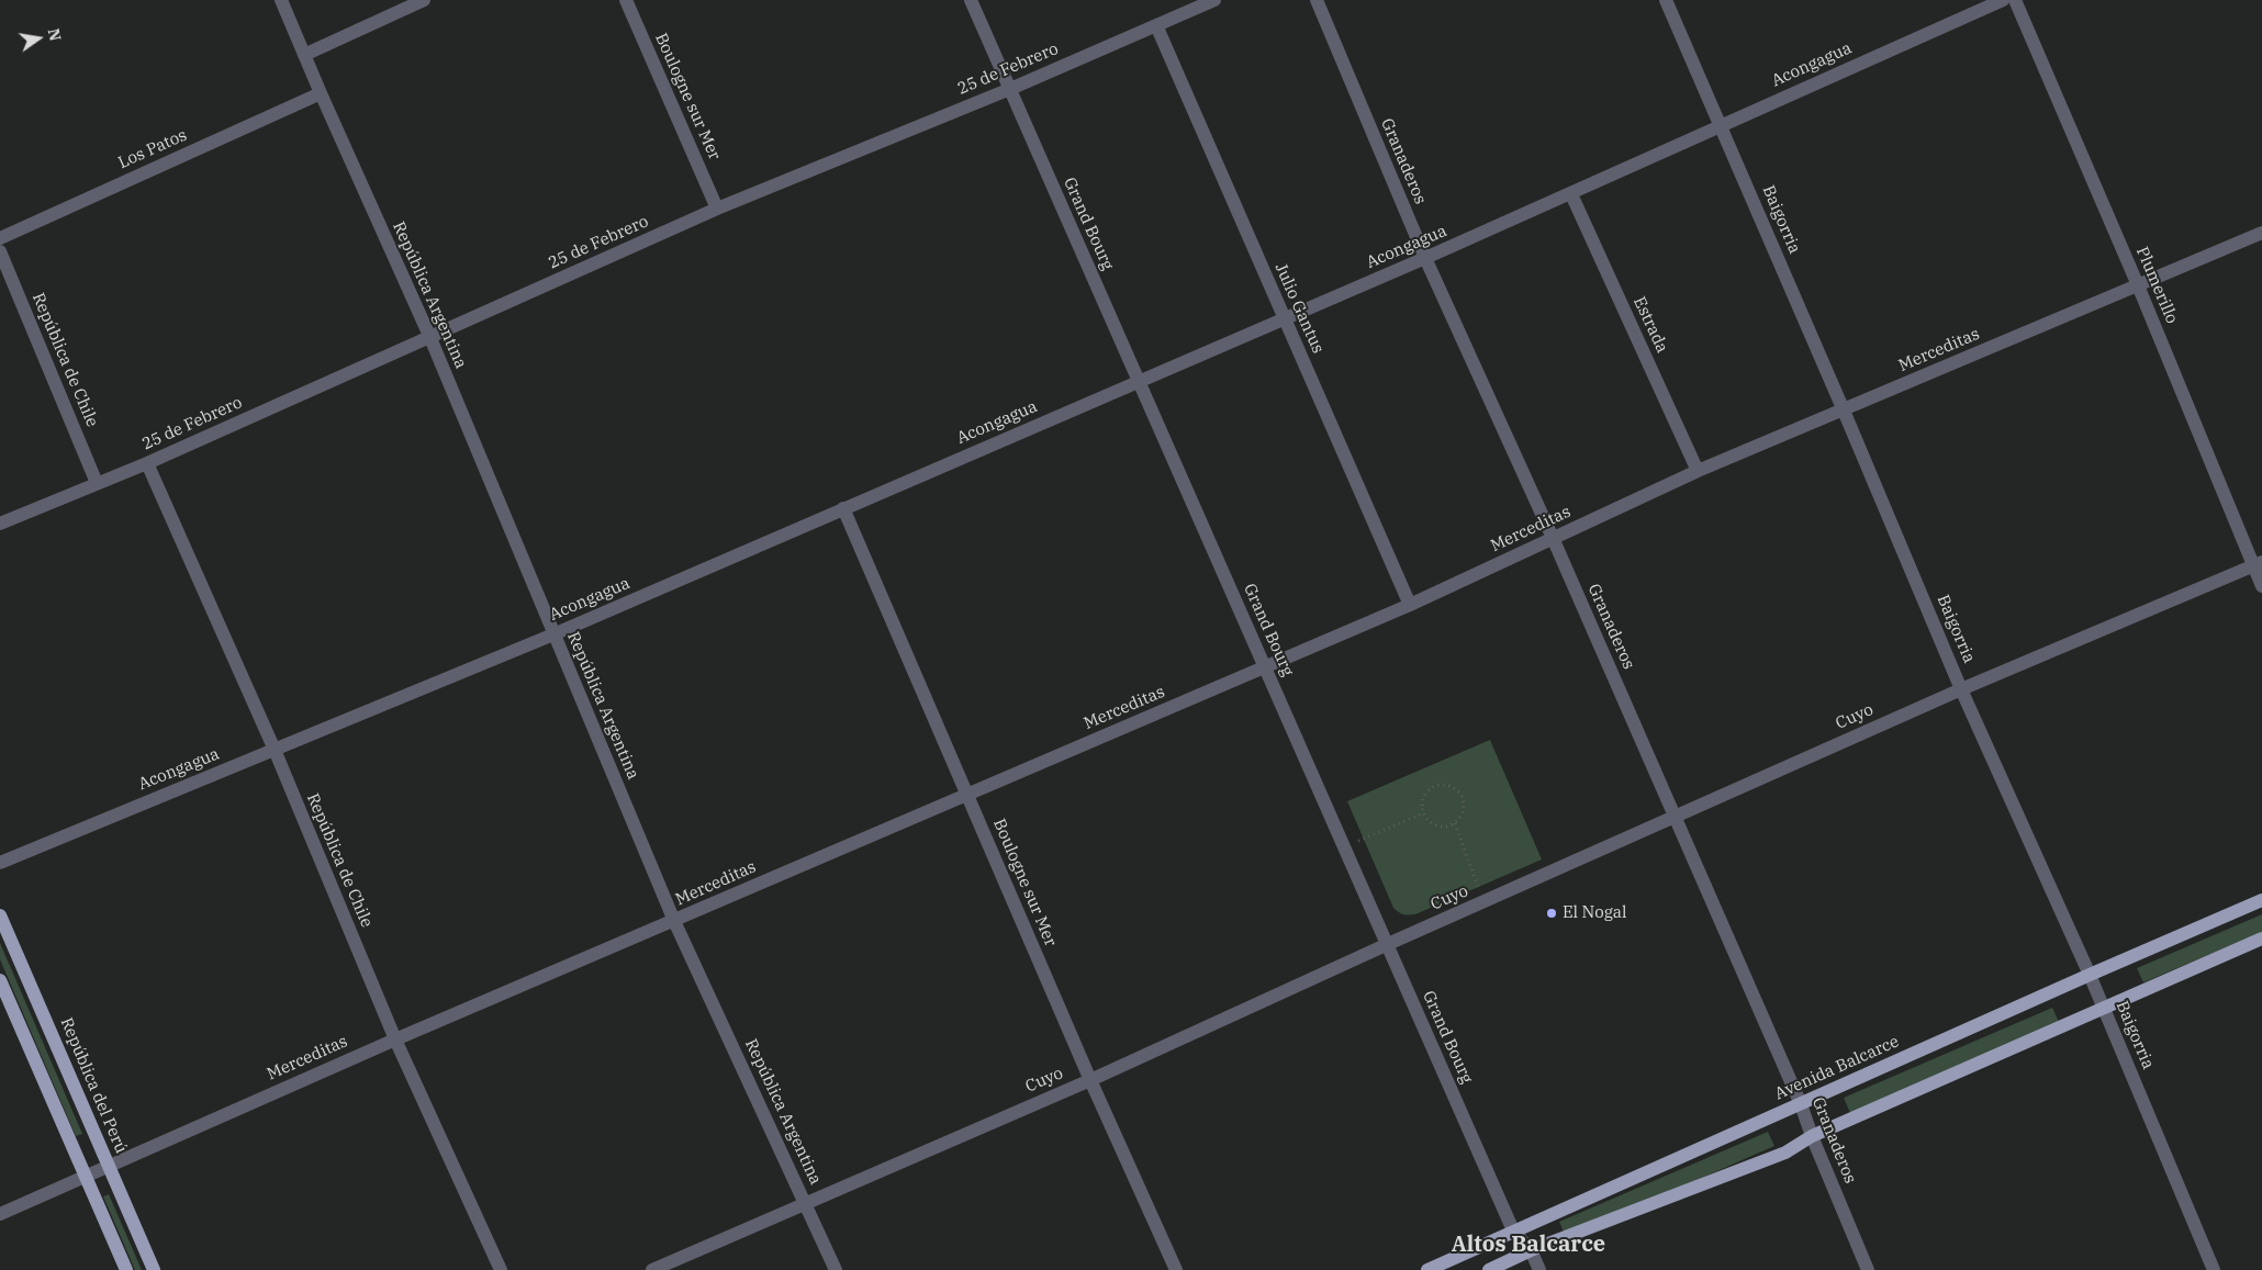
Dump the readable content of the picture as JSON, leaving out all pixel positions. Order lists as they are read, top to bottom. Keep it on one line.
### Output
{"streets":{"main road":["Avenida Balcarce","República del Perú"],"street":["Acongagua","25 de Febrero","Boulogne sur Mer","Los Patos","Granaderos","Baigorria","Grand Bourg","Plumerillo","República Argentina","Julio Gantus","Estrada","Merceditas","República de Chile","Cuyo"]},"crossings":[["Acongagua","Boulogne sur Mer"],["Acongagua","Granaderos"],["Acongagua","Baigorria"],["Acongagua","Grand Bourg"],["Acongagua","República Argentina"],["Acongagua","Julio Gantus"],["Acongagua","Estrada"],["Acongagua","República de Chile"],["25 de Febrero","Boulogne sur Mer"],["25 de Febrero","Grand Bourg"],["25 de Febrero","República Argentina"],["25 de Febrero","Julio Gantus"],["25 de Febrero","República de Chile"],["Boulogne sur Mer","Merceditas"],["Boulogne sur Mer","Cuyo"],["Los Patos","República Argentina"],["Granaderos","Merceditas"],["Granaderos","Cuyo"],["Granaderos","Avenida Balcarce"],["Baigorria","Merceditas"],["Baigorria","Cuyo"],["Baigorria","Avenida Balcarce"],["Grand Bourg","Merceditas"],["Grand Bourg","Cuyo"],["Grand Bourg","Avenida Balcarce"],["Plumerillo","Merceditas"],["Plumerillo","Cuyo"],["República Argentina","Merceditas"],["República Argentina","Cuyo"],["Julio Gantus","Merceditas"],["Estrada","Merceditas"],["Merceditas","República de Chile"],["Merceditas","República del Perú"]],"districts":["Altos Balcarce"],"places":["El Nogal"],"north":"right"}
